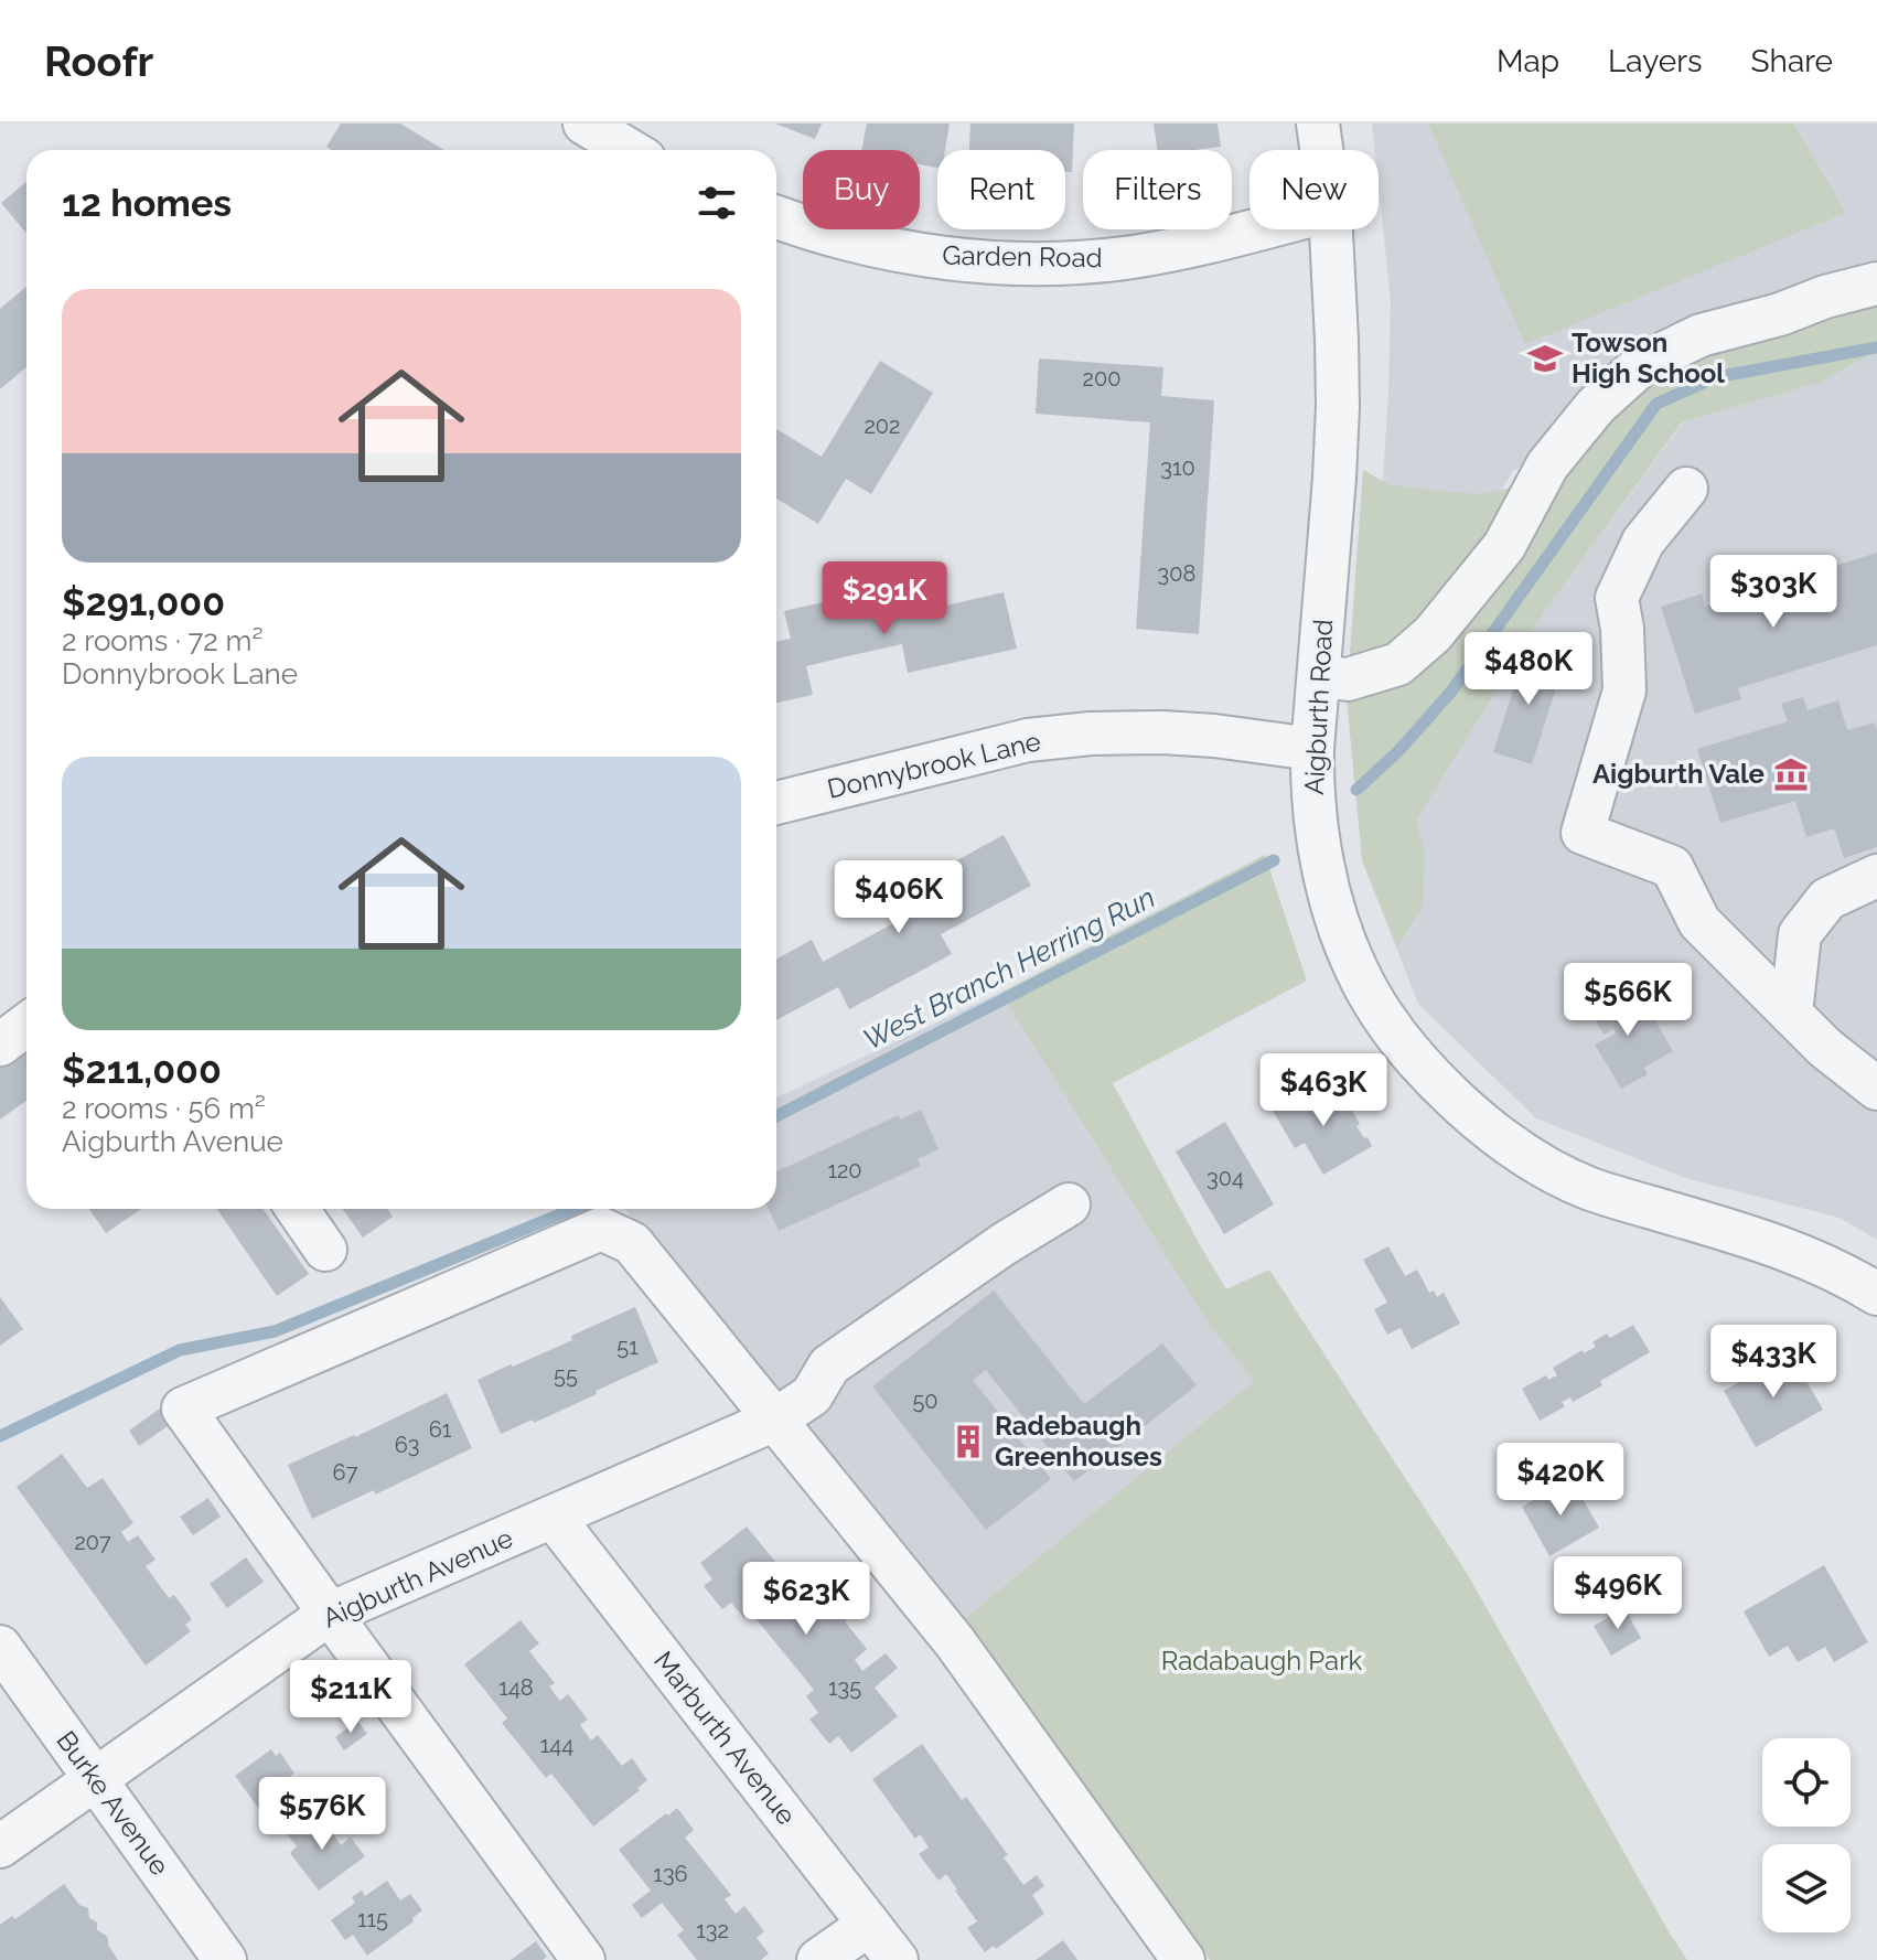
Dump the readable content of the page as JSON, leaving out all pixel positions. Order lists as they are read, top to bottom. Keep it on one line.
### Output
{"streets":{"street":["Garden Road","Aigburth Road","Donnybrook Lane","Aigburth Avenue","Marburth Avenue","Burke Avenue"]},"crossings":[["Aigburth Road","Donnybrook Lane"],["Aigburth Avenue","Marburth Avenue"],["Aigburth Avenue","Burke Avenue"]],"water":["West Branch Herring Run"],"parks":["Radabaugh Park"],"places":{"school or university":["Towson High School"],"museum":["Aigburth Vale"],"building":["Radebaugh Greenhouses"]},"house_numbers":["200","202","310","308","120","304","51","55","50","61","63","67","207","148","135","144","136","115","132"],"page":{"header":"Roofr","nav":["Map","Layers","Share"],"chip":["Buy","Rent","Filters","New"],"heading":"12 homes","list":[{"name":"$291,000","note":"2 rooms · 72 m² · Donnybrook Lane"},{"name":"$211,000","note":"2 rooms · 56 m² · Aigburth Avenue"}],"price":["$303K","$291K","$480K","$406K","$566K","$463K","$433K","$420K","$496K","$623K","$211K","$576K"]}}
